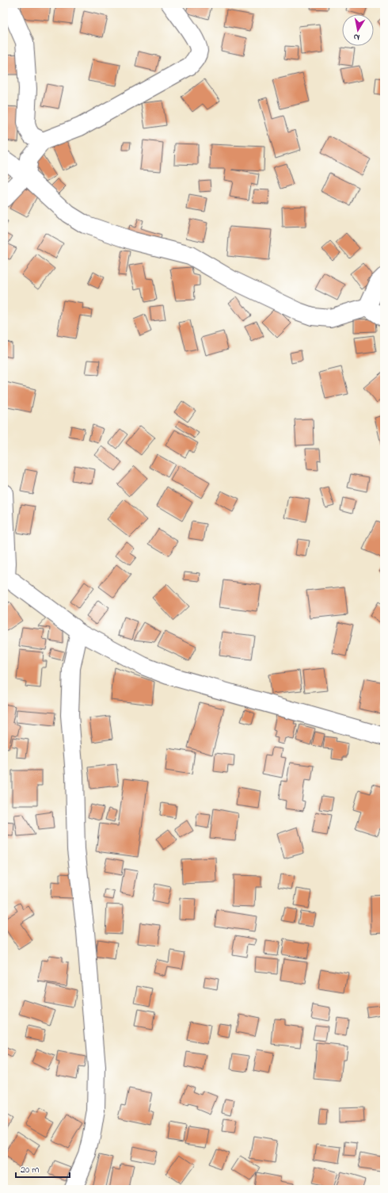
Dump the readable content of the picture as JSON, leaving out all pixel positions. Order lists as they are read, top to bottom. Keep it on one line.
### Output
{"scale_bar":"20 m","north":"bottom"}
